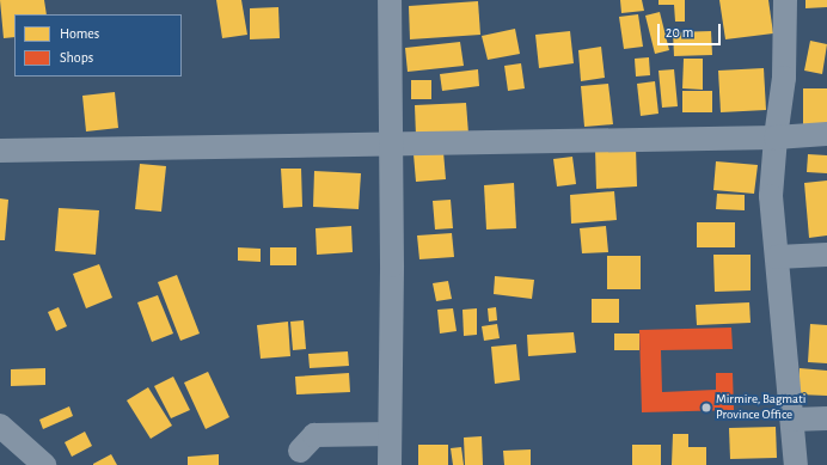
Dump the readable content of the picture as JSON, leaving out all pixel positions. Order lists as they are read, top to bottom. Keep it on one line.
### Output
{"places":["Mirmire, Bagmati Province Office"],"legend":["Homes","Shops"],"scale_bar":"20 m"}
